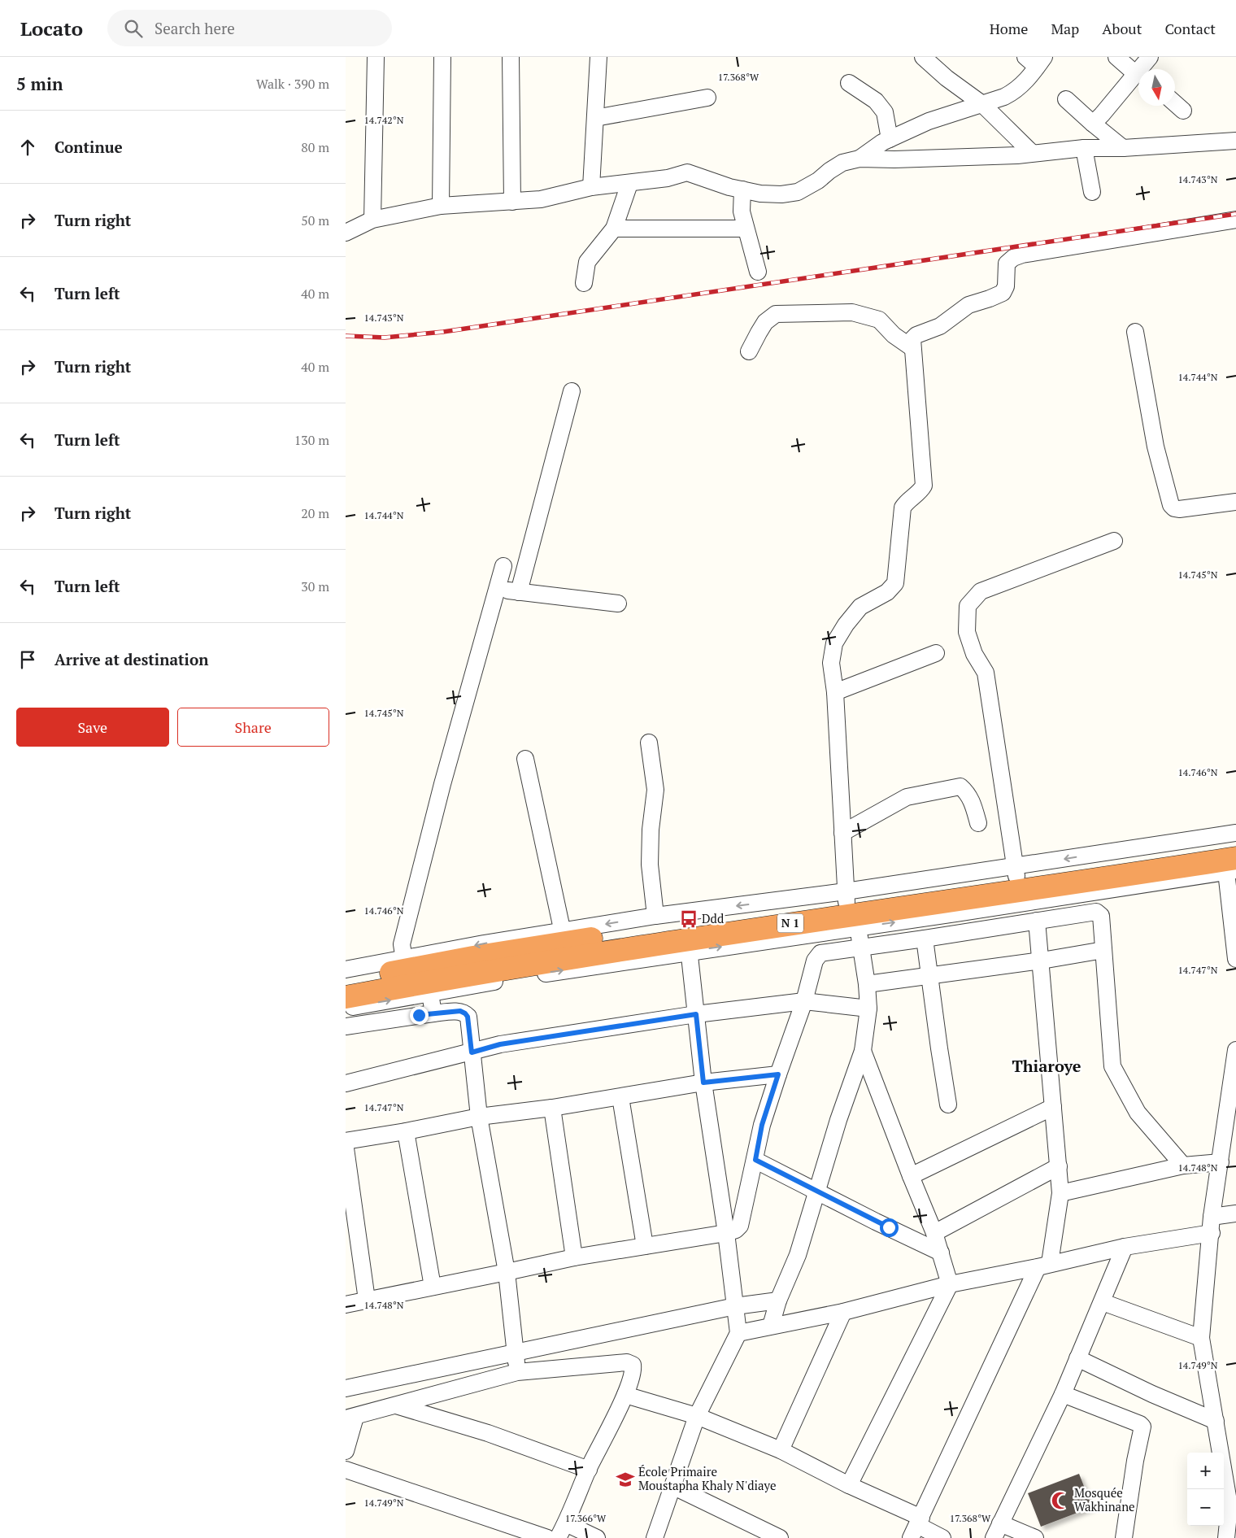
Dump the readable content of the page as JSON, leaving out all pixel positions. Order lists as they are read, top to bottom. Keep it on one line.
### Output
{"streets":{"highway":["N 1"]},"districts":["Thiaroye"],"places":{"bus stop":["Ddd"],"school or university":["École Primaire Moustapha Khaly N'diaye"],"mosque":["Mosquée Wakhinane"]},"north":"bottom","page":{"header":"Locato","search":"Search here","nav":["Home","Map","About","Contact"],"heading":["5 min","Walk · 390 m"],"list":[["Continue","80 m"],["Turn right","50 m"],["Turn left","40 m"],["Turn right","40 m"],["Turn left","130 m"],["Turn right","20 m"],["Turn left","30 m"],"Arrive at destination"],"buttons":["Save","Share"],"map_buttons":["+","−"]},"coordinates":["17.368°W","14.742°N","14.743°N","14.744°N","14.745°N","14.746°N","14.747°N","14.748°N","14.749°N","17.366°W"]}
